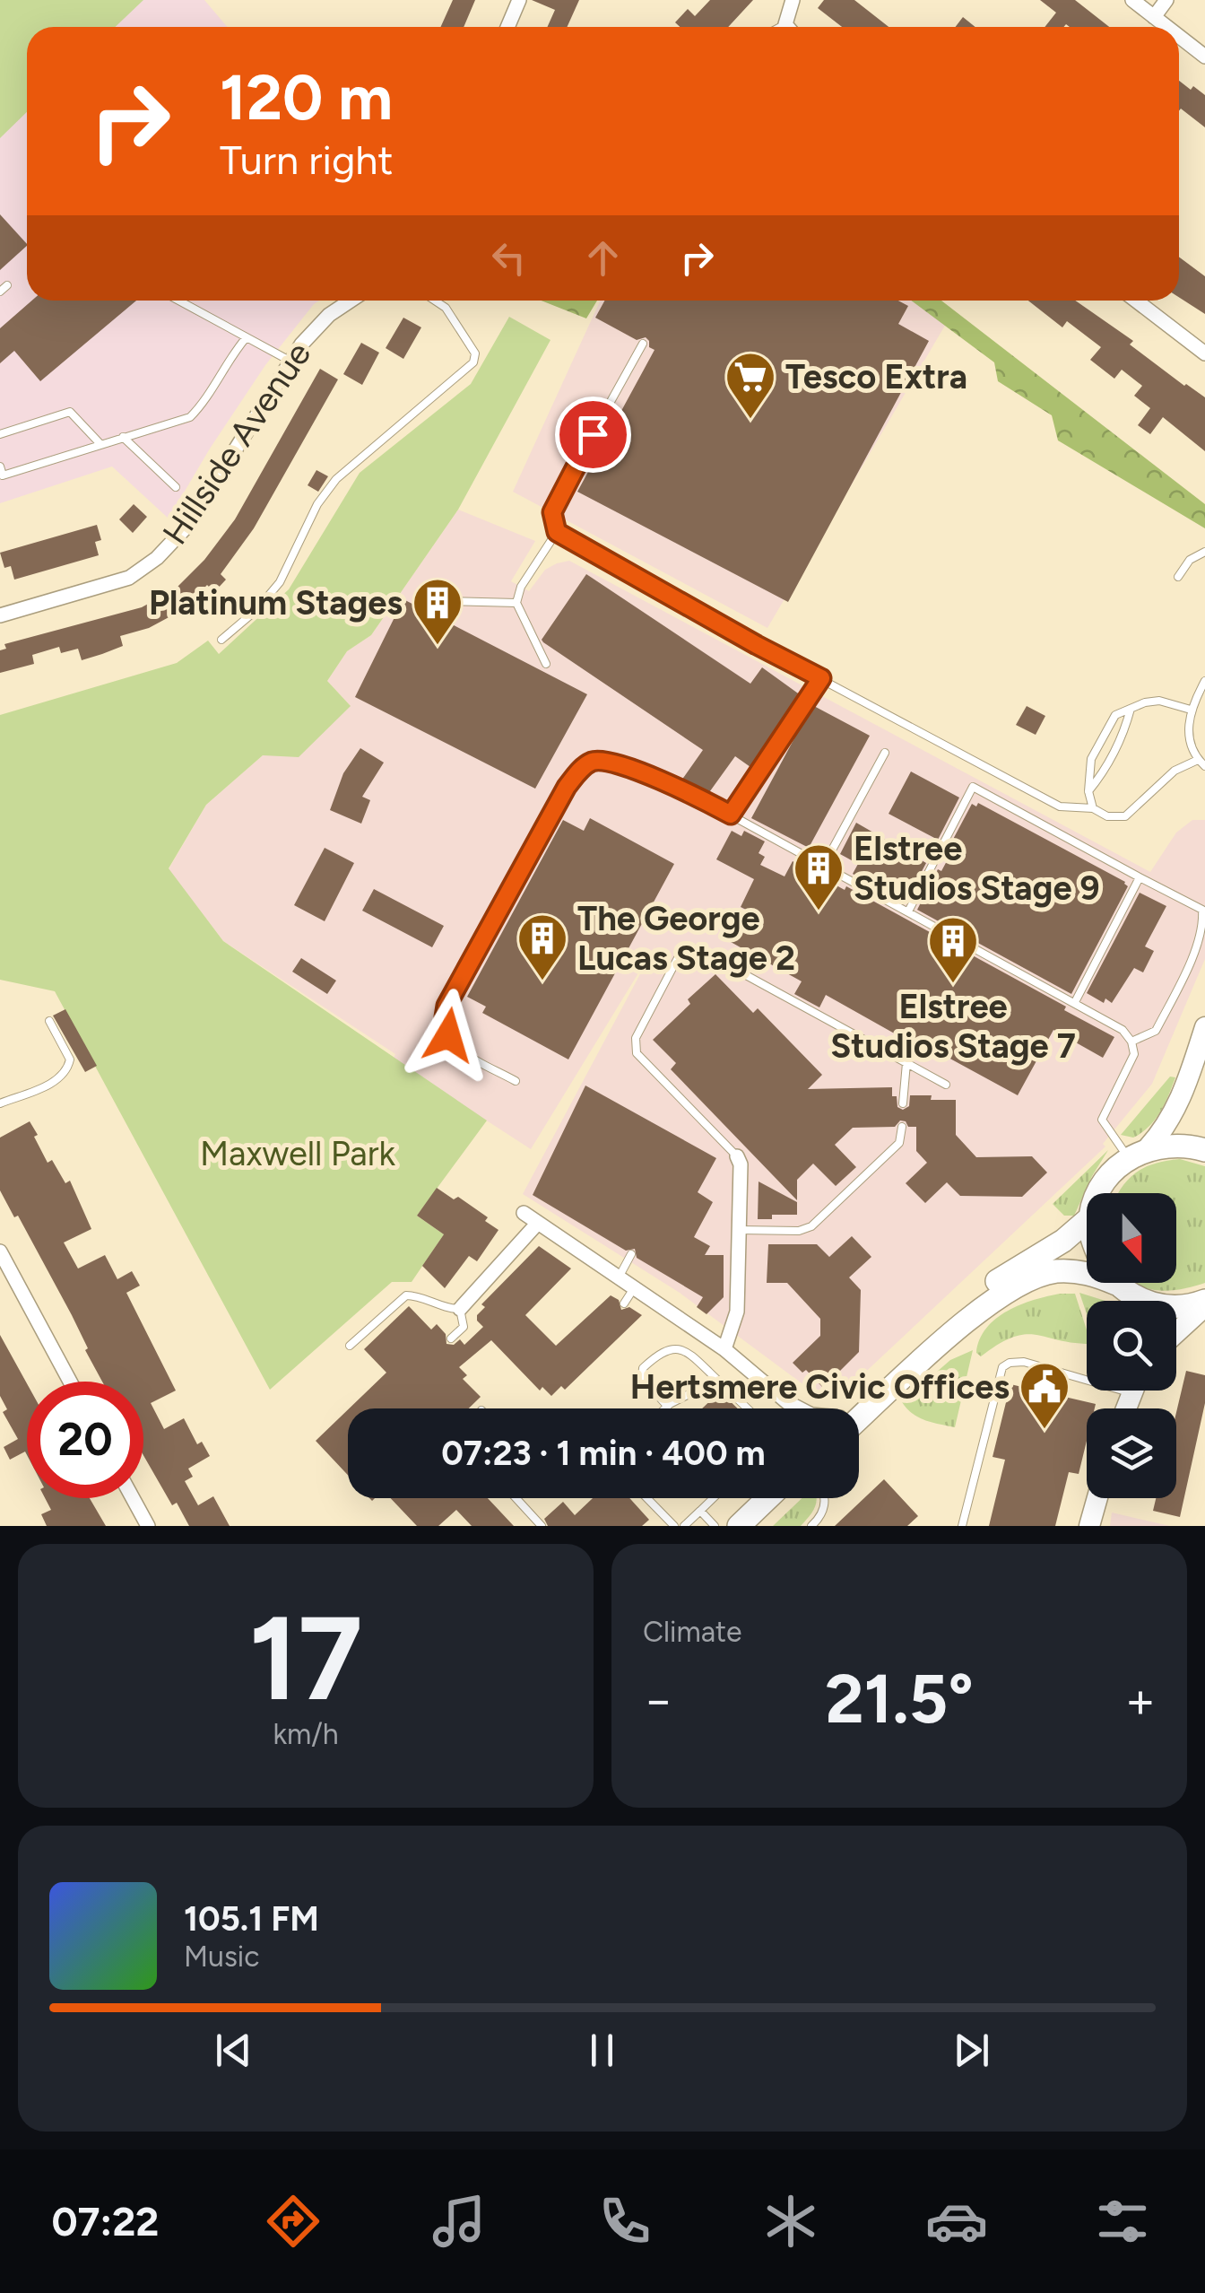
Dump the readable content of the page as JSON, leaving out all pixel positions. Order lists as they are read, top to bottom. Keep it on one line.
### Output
{"streets":{"street":["Hillside Avenue"]},"parks":["Maxwell Park"],"places":{"supermarket":["Tesco Extra"],"building":["Platinum Stages","Elstree Studios Stage 9","The George Lucas Stage 2","Elstree Studios Stage 7"],"public building":["Hertsmere Civic Offices"]},"north":"bottom","page":{"turn":["120 m","Turn right"],"limit":"20","trip":"07:23 · 1 min · 400 m","tile":[["17","km/h"],"Climate"],"heat":["−","21.5°","+"],"song":["105.1 FM","Music"],"tabs":"07:22"}}
